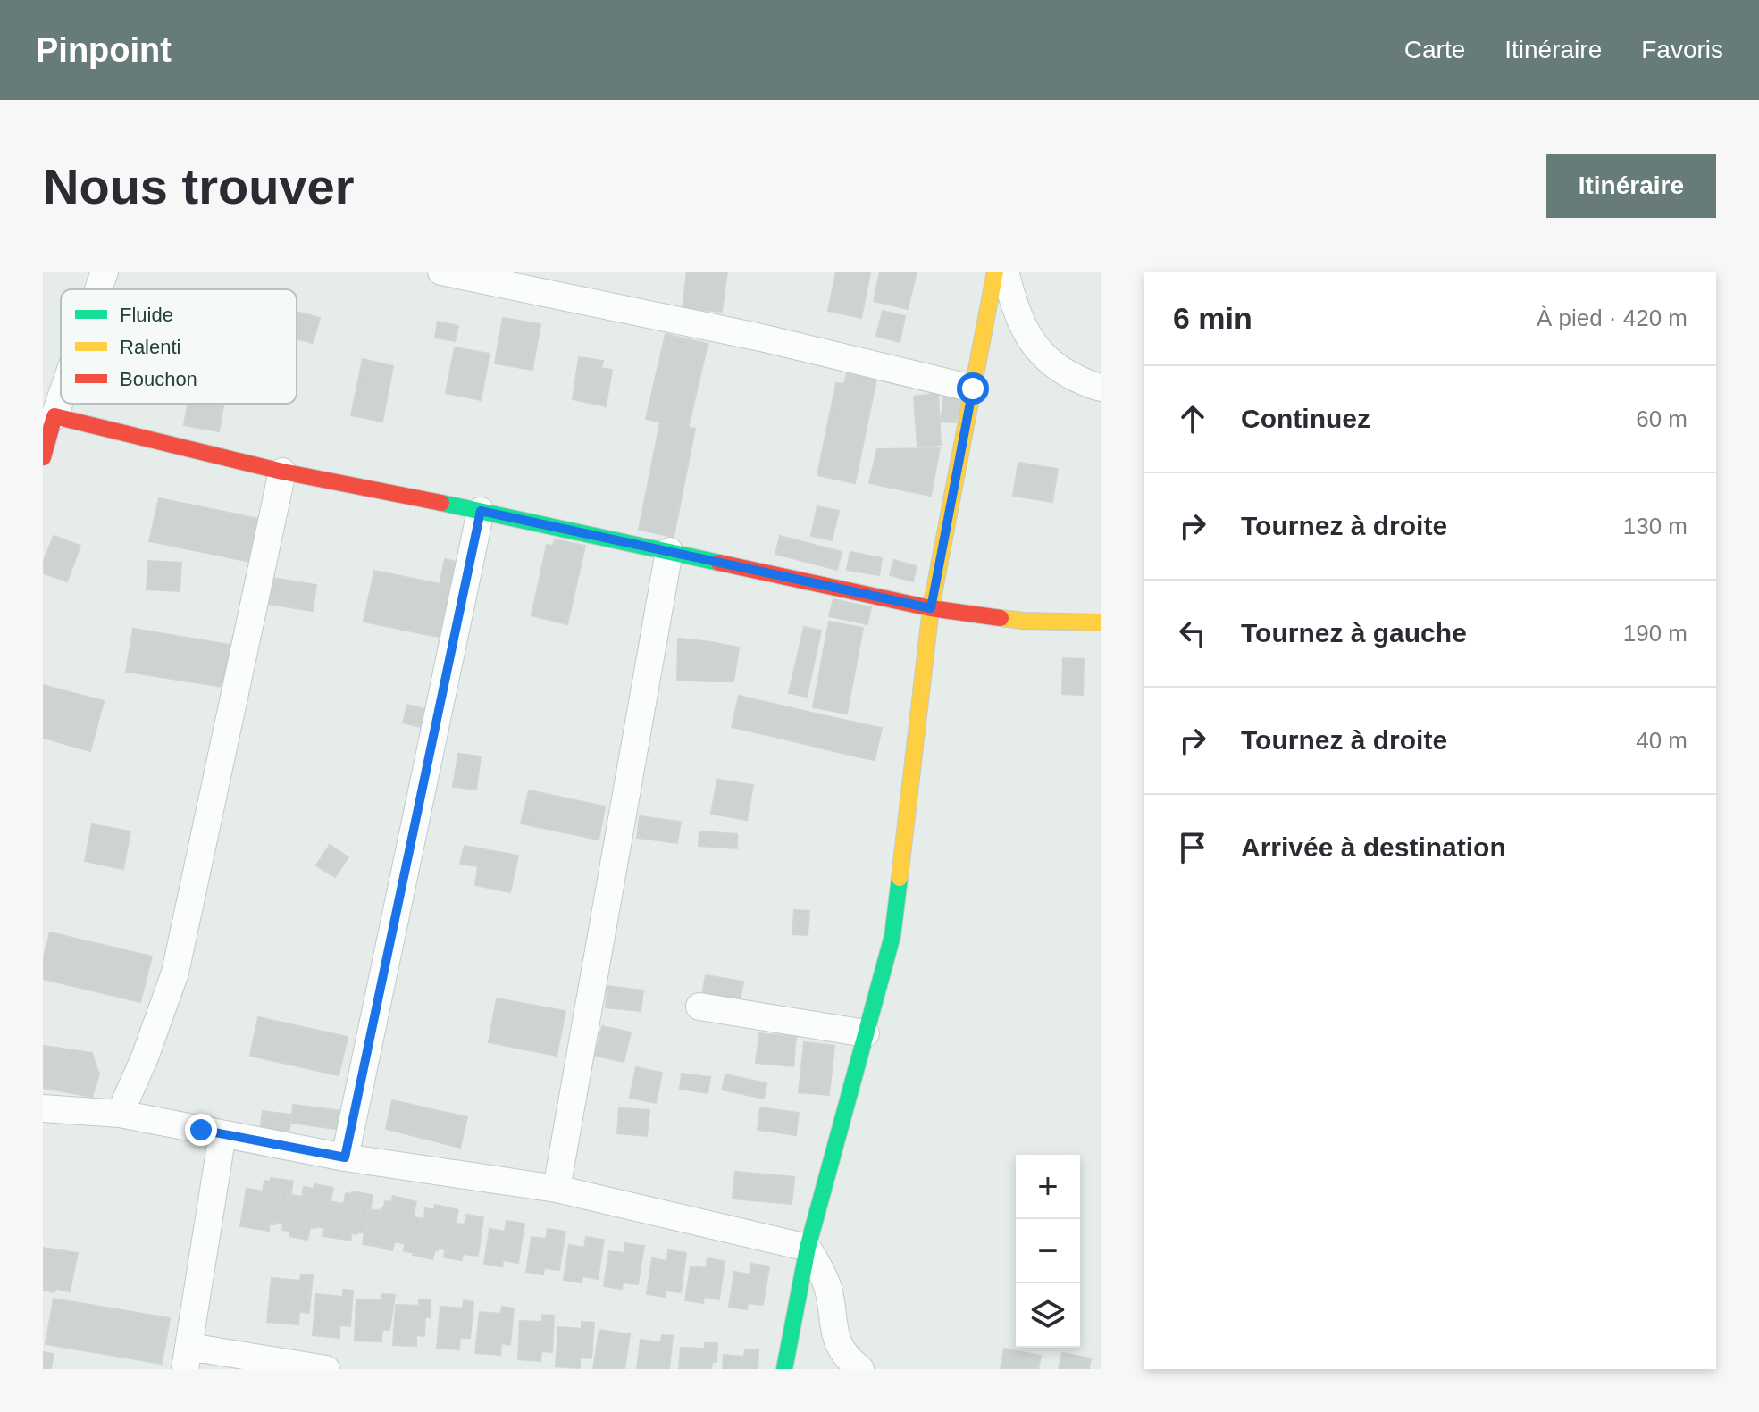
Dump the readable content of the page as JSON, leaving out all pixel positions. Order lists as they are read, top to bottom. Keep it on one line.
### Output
{"legend":["Fluide","Ralenti","Bouchon"],"page":{"header":"Pinpoint","nav":["Carte","Itinéraire","Favoris"],"buttons":"Itinéraire","title":"Nous trouver","heading":["6 min","À pied · 420 m"],"list":[["Continuez","60 m"],["Tournez à droite","130 m"],["Tournez à gauche","190 m"],["Tournez à droite","40 m"],"Arrivée à destination"],"map_buttons":["+","−"]}}
